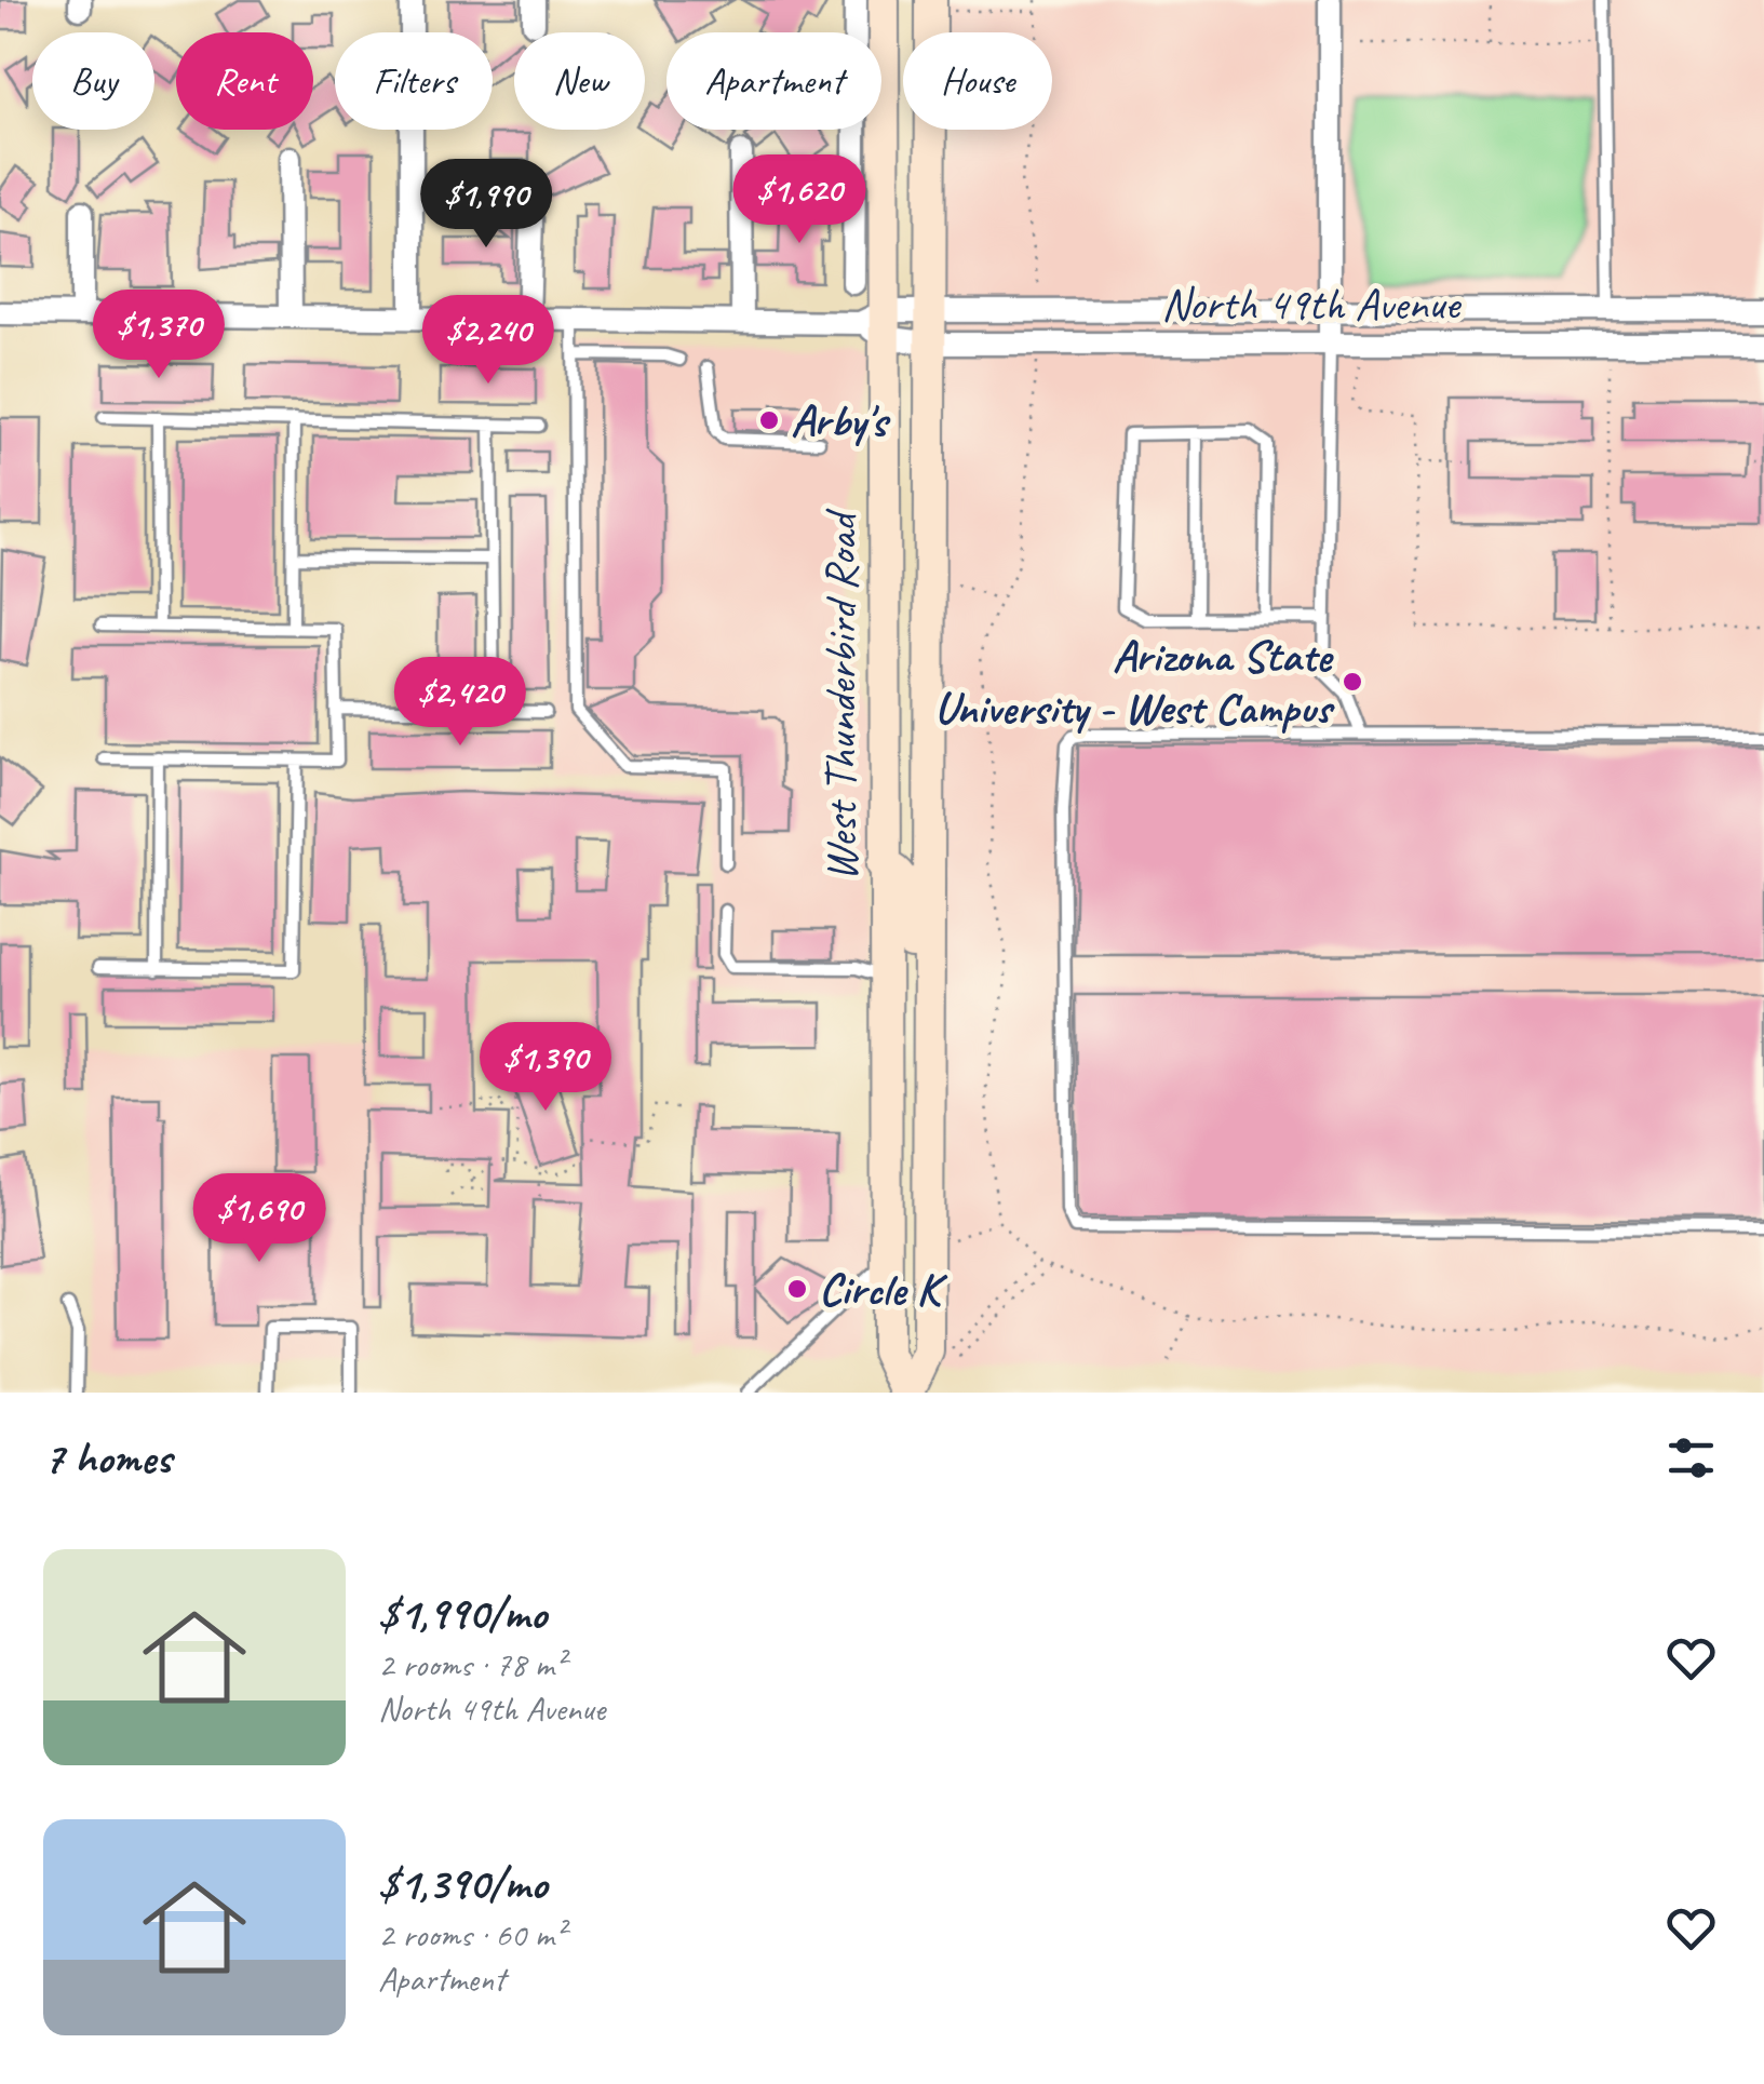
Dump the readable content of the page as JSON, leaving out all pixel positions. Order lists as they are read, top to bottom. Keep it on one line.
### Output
{"streets":{"main road":["West Thunderbird Road"],"street":["North 49th Avenue"]},"crossings":[["North 49th Avenue","West Thunderbird Road"]],"places":["Arby's","Arizona State University - West Campus","Circle K"],"page":{"chip":["Buy","Rent","Filters","New","Apartment","House"],"price":["$1,620","$1,990","$1,370","$2,240","$2,420","$1,390","$1,690"],"heading":"7 homes","list":[{"name":"$1,990/mo","note":"2 rooms · 78 m² · North 49th Avenue"},{"name":"$1,390/mo","note":"2 rooms · 60 m² · Apartment"}]}}
